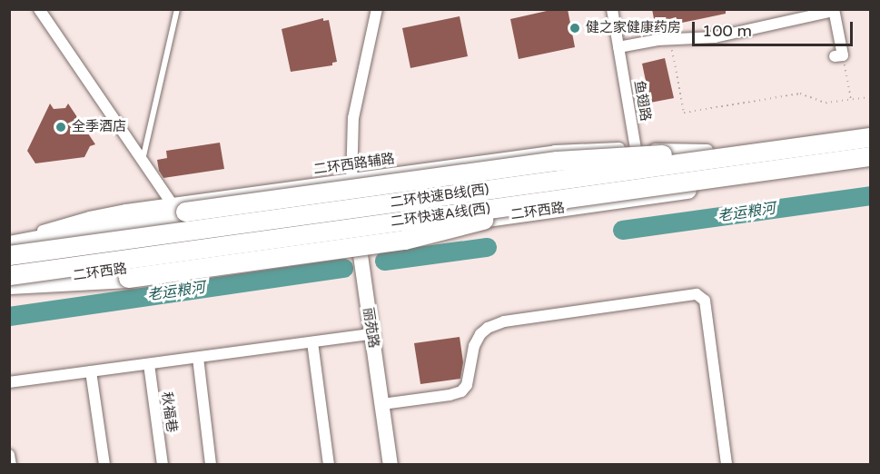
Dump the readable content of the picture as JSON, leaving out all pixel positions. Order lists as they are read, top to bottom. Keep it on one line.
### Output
{"streets":{"highway":["二环快速B线(西)","二环快速A线(西)"],"main road":["二环西路"],"street":["鱼翅路","二环西路辅路","丽苑路","秋福巷"]},"crossings":[["鱼翅路","二环西路"],["鱼翅路","二环快速A线(西)"],["二环西路辅路","丽苑路"],["二环西路","二环快速A线(西)"],["二环西路","丽苑路"]],"water":["老运粮河"],"places":["健之家健康药房","全季酒店"],"scale_bar":"100 m"}
